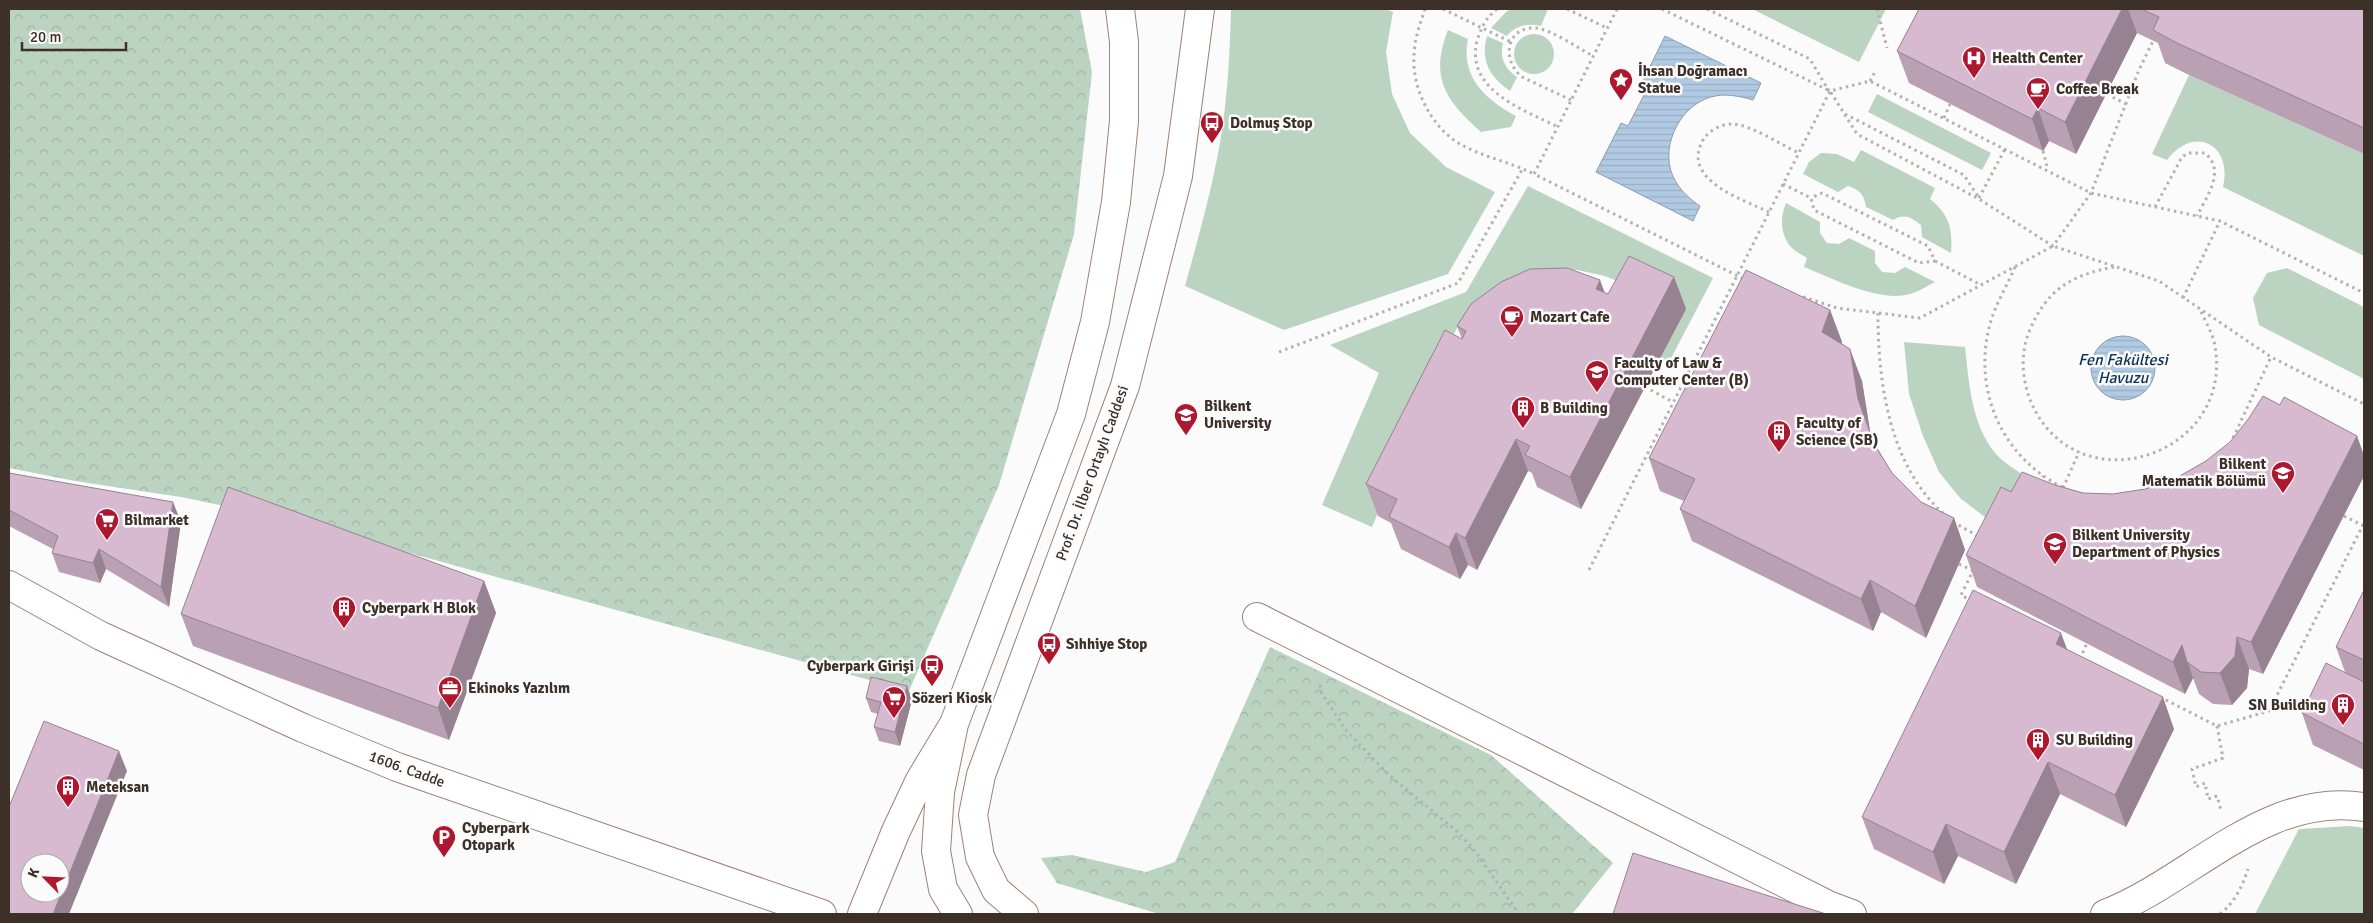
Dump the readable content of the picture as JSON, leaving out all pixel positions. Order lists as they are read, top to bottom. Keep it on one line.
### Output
{"streets":{"street":["Prof. Dr. İlber Ortaylı Caddesi","1606. Cadde"]},"water":["Fen Fakültesi Havuzu"],"places":{"hospital":["Health Center"],"place":["İhsan Doğramacı Statue"],"cafe":["Coffee Break","Mozart Cafe"],"bus stop":["Dolmuş Stop","Sıhhiye Stop","Cyberpark Girişi"],"school or university":["Faculty of Law & Computer Center (B)","Bilkent University","Bilkent Matematik Bölümü","Bilkent University Department of Physics"],"building":["B Building","Faculty of Science (SB)","Cyberpark H Blok","SN Building","SU Building","Meteksan"],"supermarket":["Bilmarket","Sözeri Kiosk"],"office":["Ekinoks Yazılım"],"parking":["Cyberpark Otopark"]},"scale_bar":"20 m","north":"top left"}
